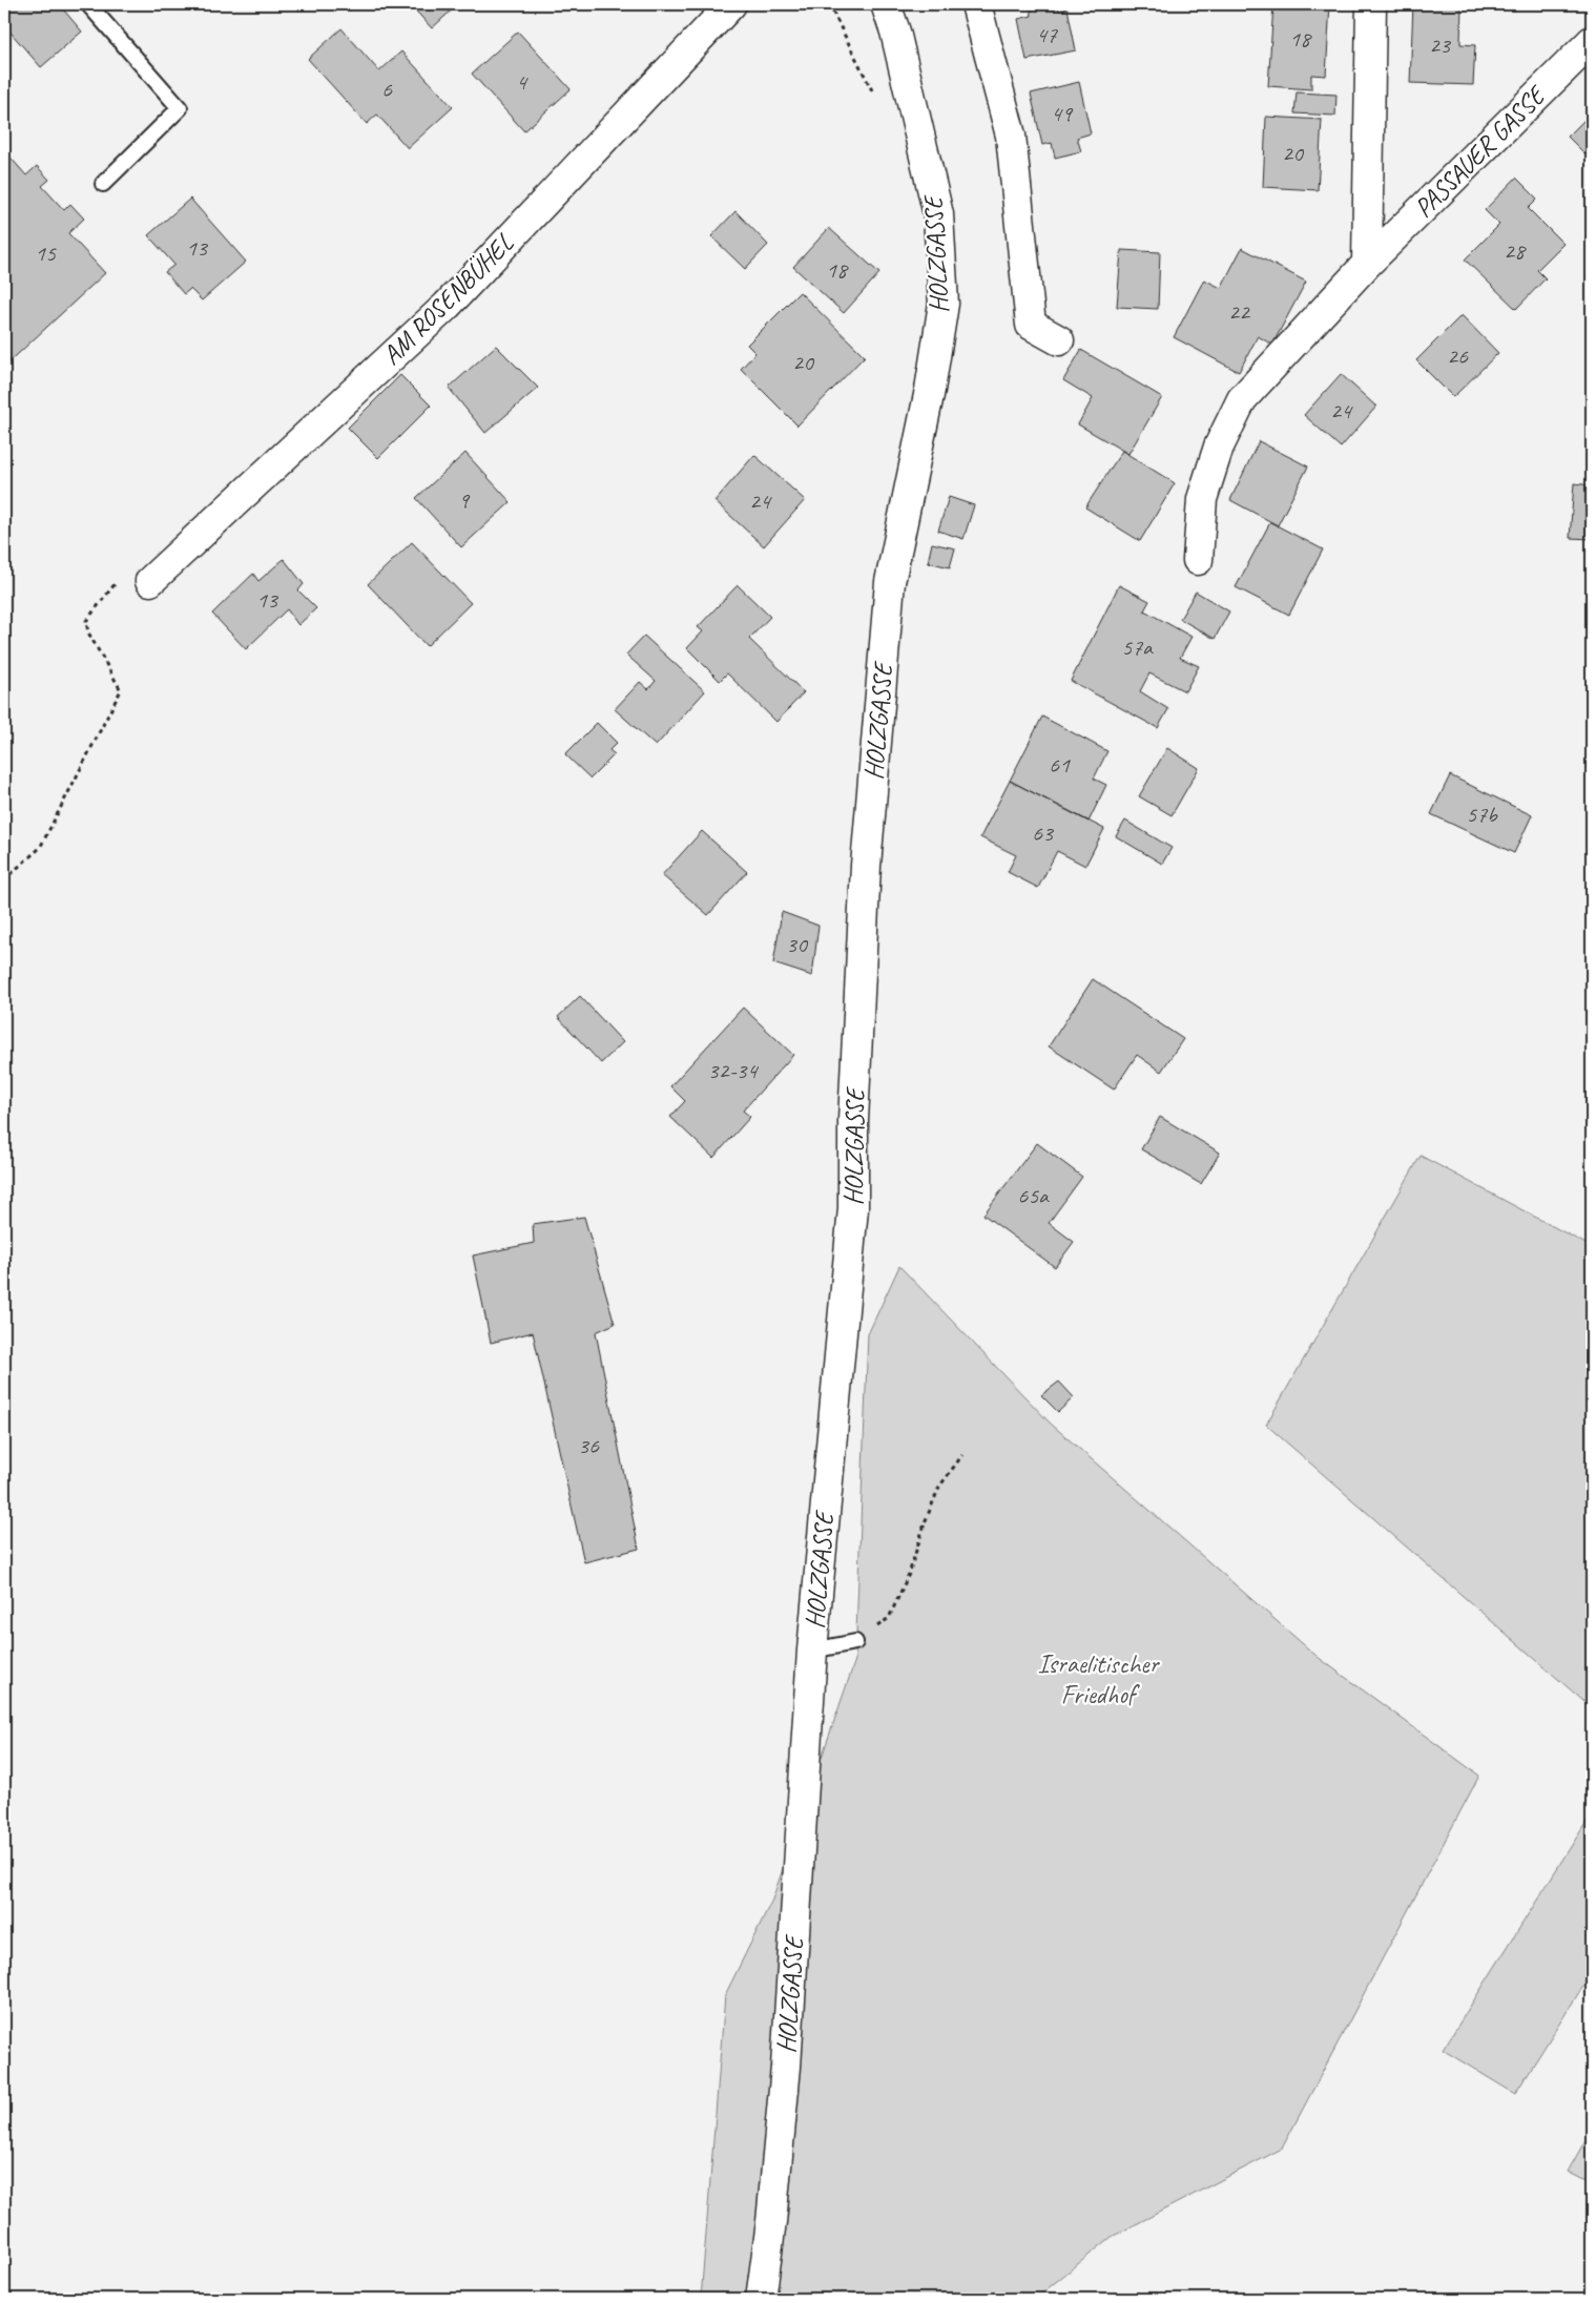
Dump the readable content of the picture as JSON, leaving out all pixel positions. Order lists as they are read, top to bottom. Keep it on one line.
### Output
{"streets":{"street":["PASSAUER GASSE","HOLZGASSE","AM ROSENBÜHEL"]},"parks":["Israelitischer Friedhof"],"house_numbers":["47","18","23","4","6","49","20","13","28","15","18","22","26","20","24","9","24","13","57a","61","57b","63","30","32-34","65a","36"]}
